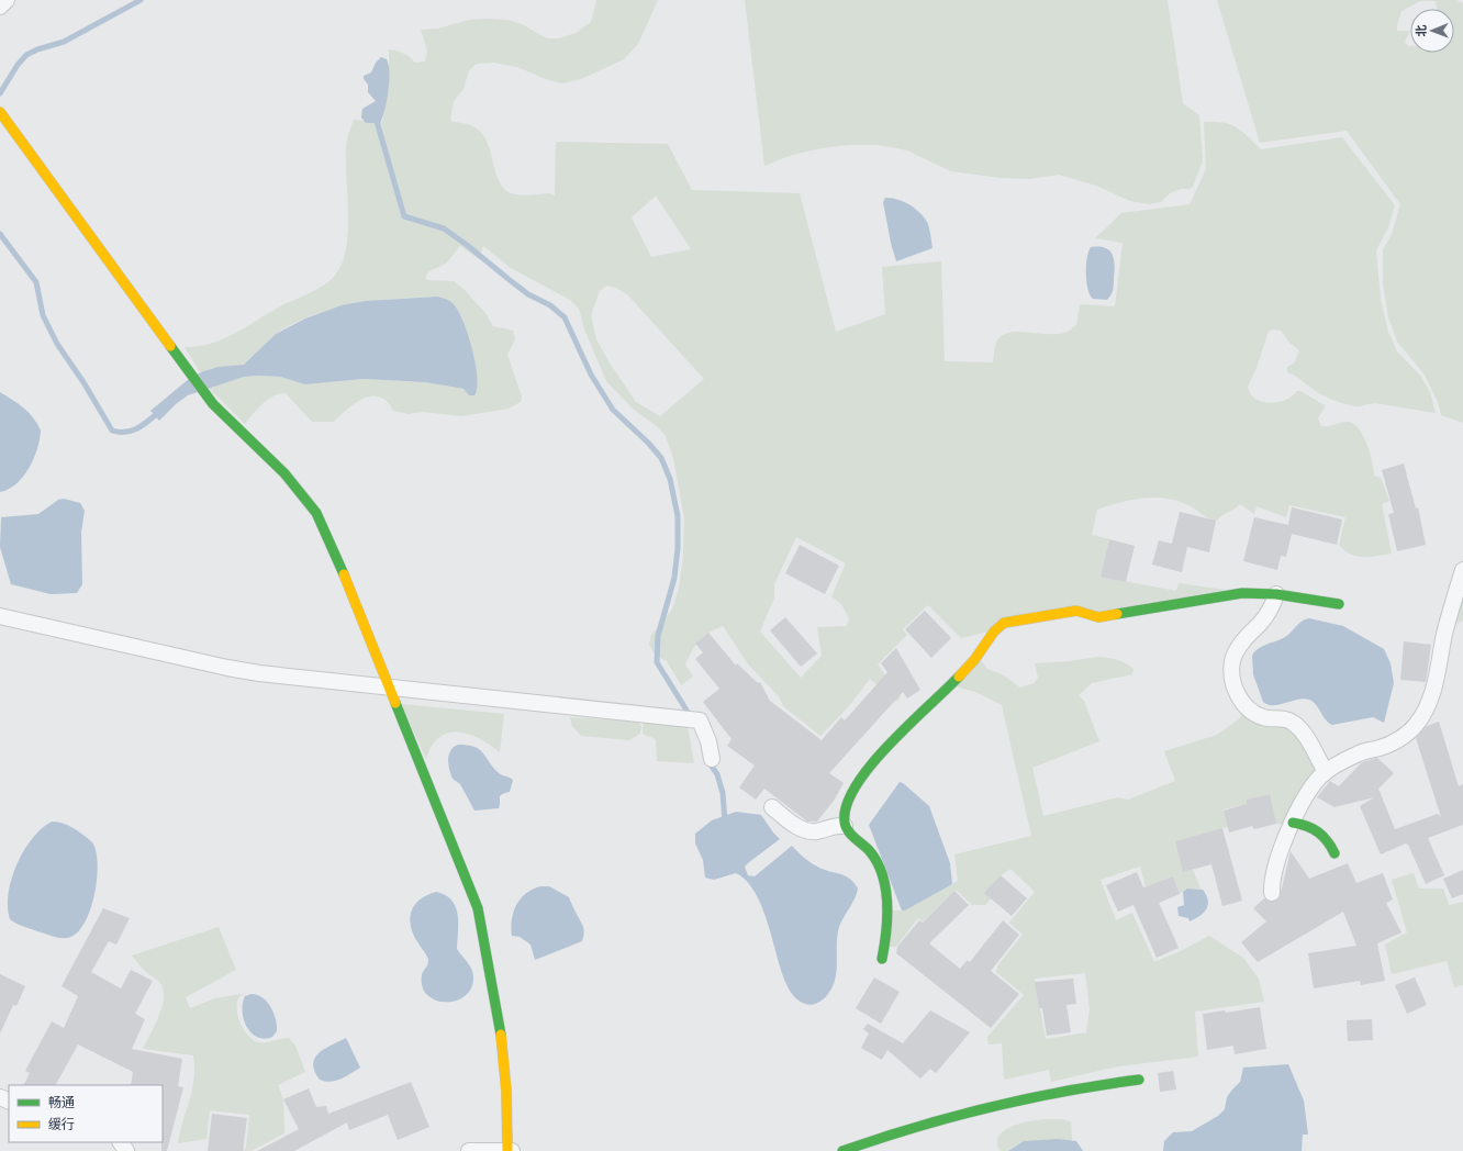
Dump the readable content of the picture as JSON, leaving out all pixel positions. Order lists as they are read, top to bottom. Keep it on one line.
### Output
{"legend":["畅通","缓行"],"north":"left"}
